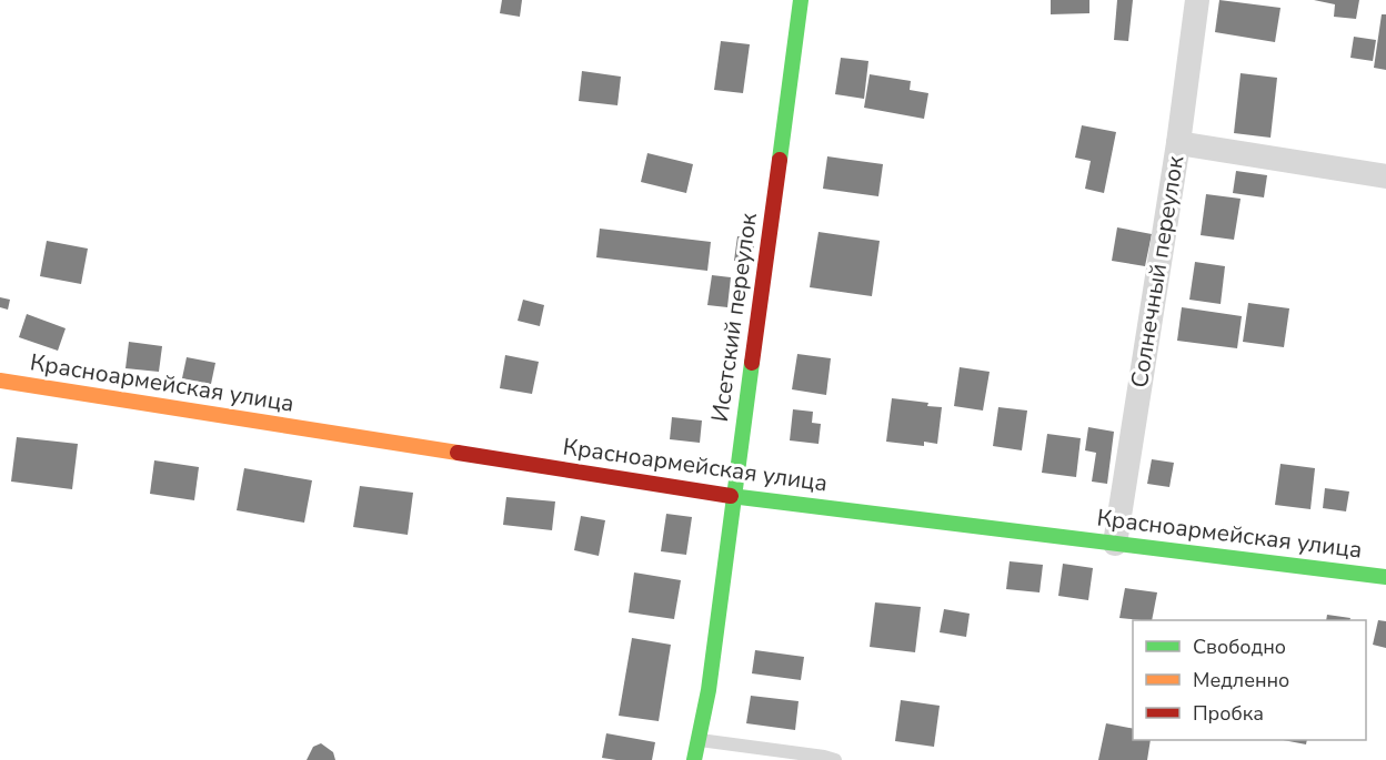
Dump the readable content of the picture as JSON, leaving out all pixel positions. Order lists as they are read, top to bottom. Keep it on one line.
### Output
{"streets":{"street":["Солнечный переулок","Исетский переулок","Красноармейская улица"]},"crossings":[["Солнечный переулок","Красноармейская улица"],["Исетский переулок","Красноармейская улица"]],"legend":["Свободно","Медленно","Пробка"]}
